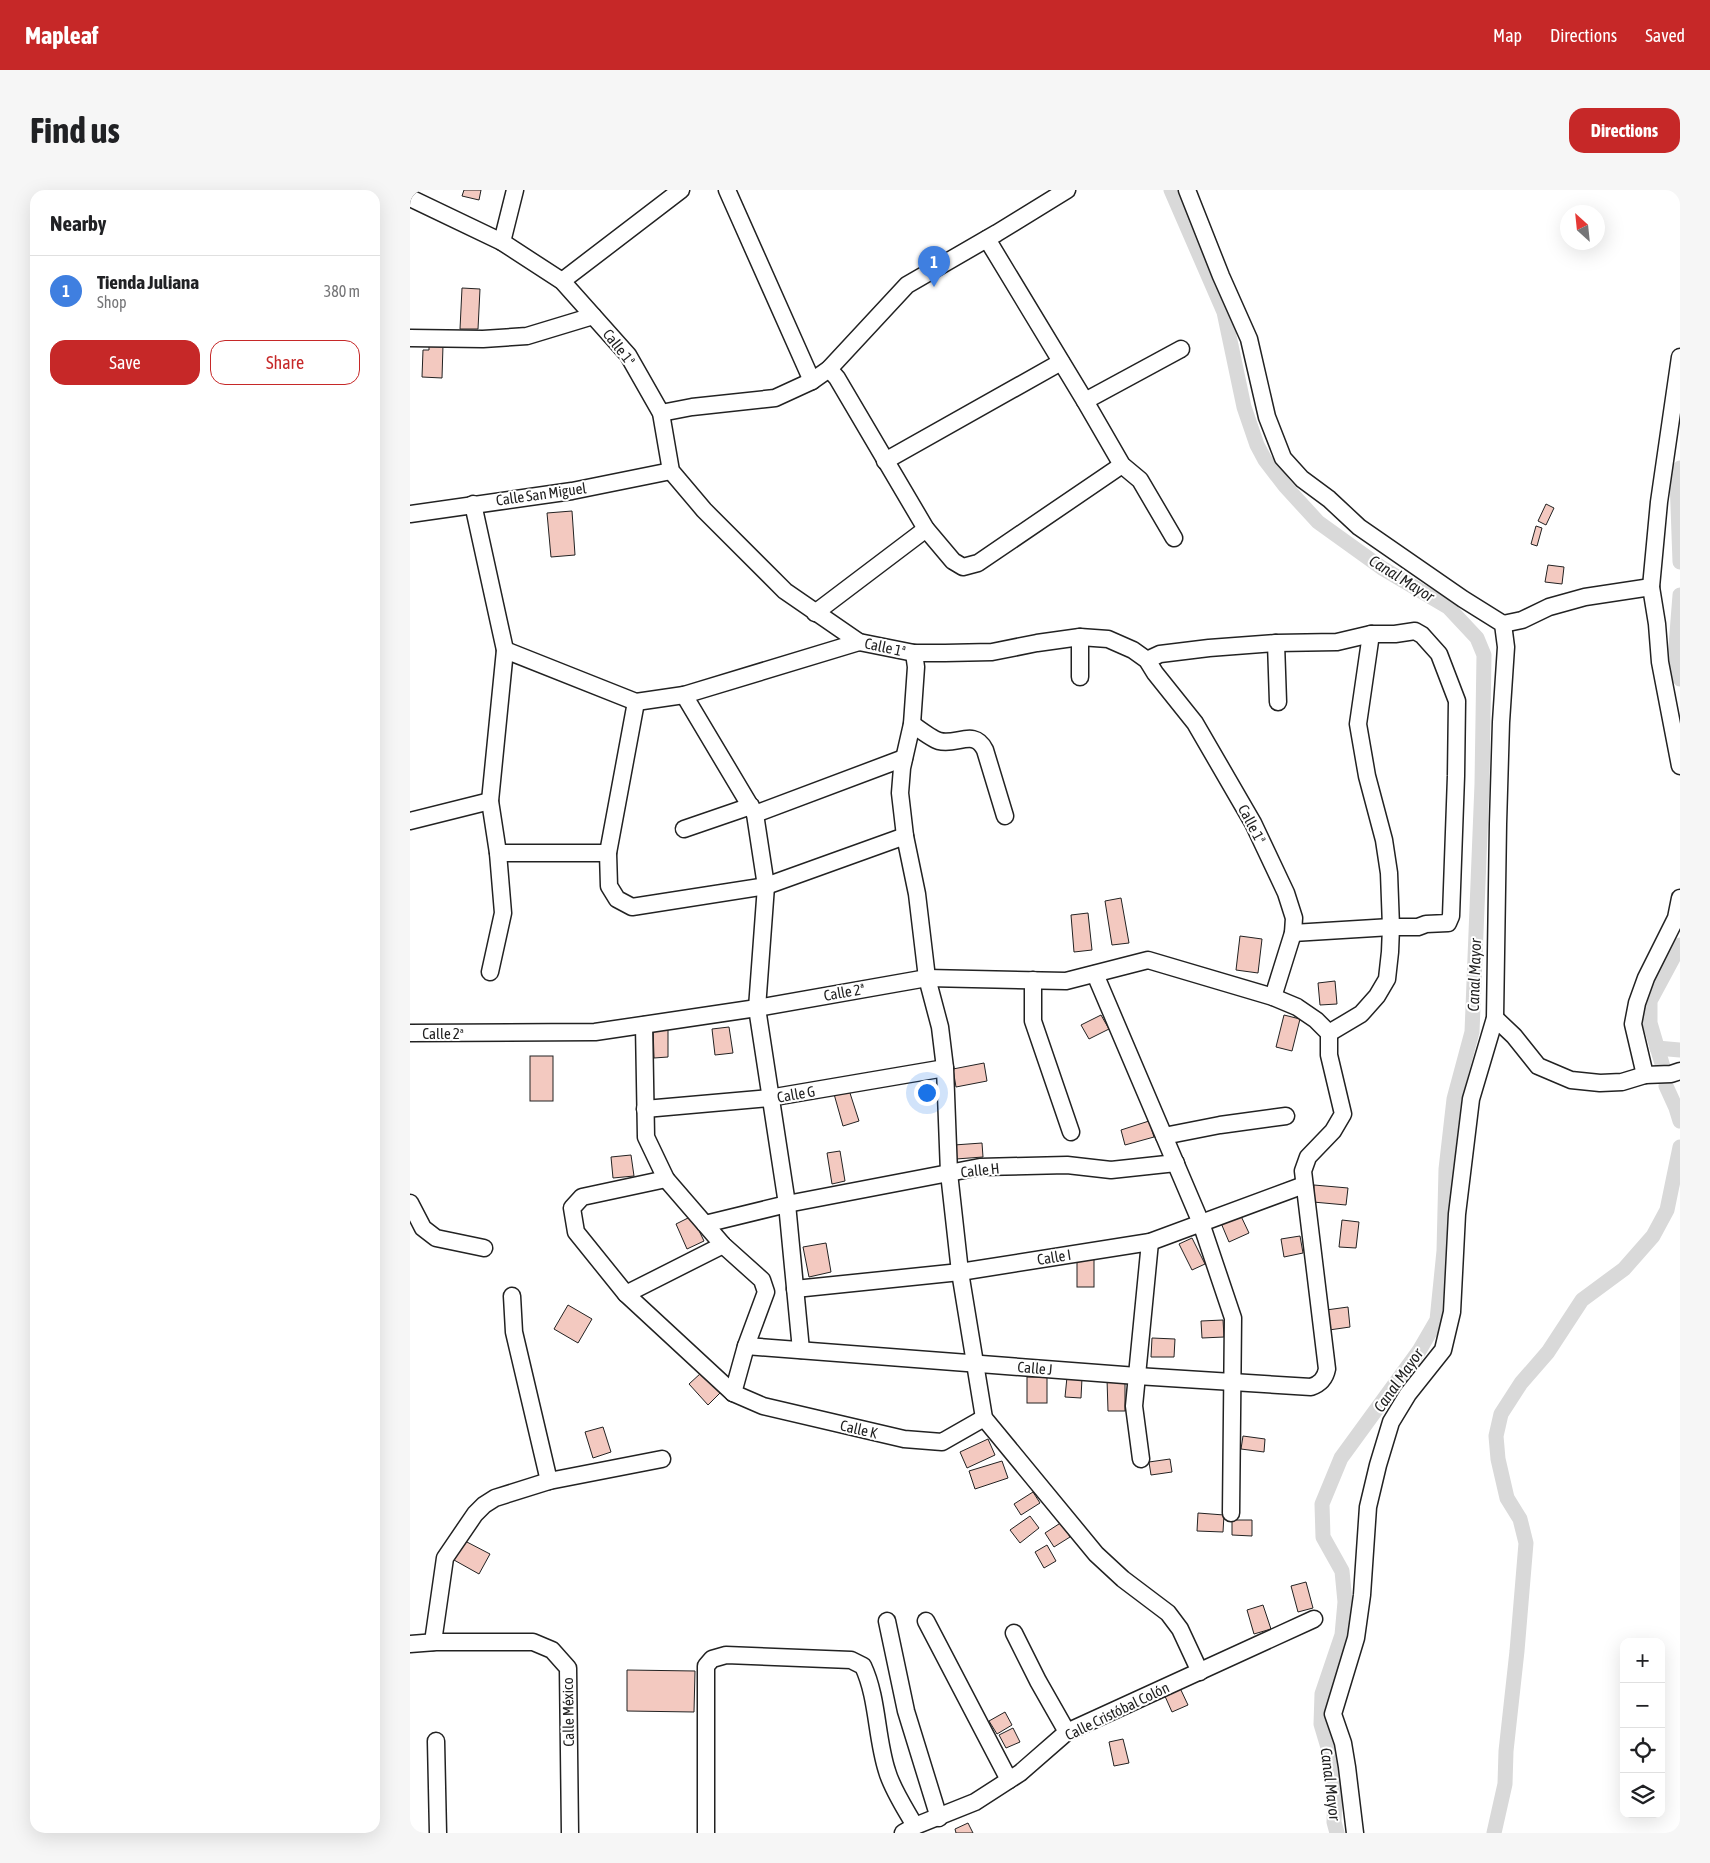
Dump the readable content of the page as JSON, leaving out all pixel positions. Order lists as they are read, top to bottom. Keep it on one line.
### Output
{"streets":{"street":["Calle 1ª","Calle San Miguel","Calle 2ª","Calle G","Calle H","Calle I","Calle J","Calle K","Calle Cristóbal Colón","Calle México"]},"crossings":[["Calle 1ª","Calle San Miguel"],["Calle 1ª","Calle 2ª"],["Calle I","Calle J"]],"water":["Canal Mayor"],"north":"top left","page":{"header":"Mapleaf","nav":["Map","Directions","Saved"],"buttons":["Directions",["Save","Share"]],"title":"Find us","heading":"Nearby","pins":"1","list":[{"mark":"1","name":"Tienda Juliana","note":"Shop","value":"380 m"}],"map_buttons":["+","−"]}}
